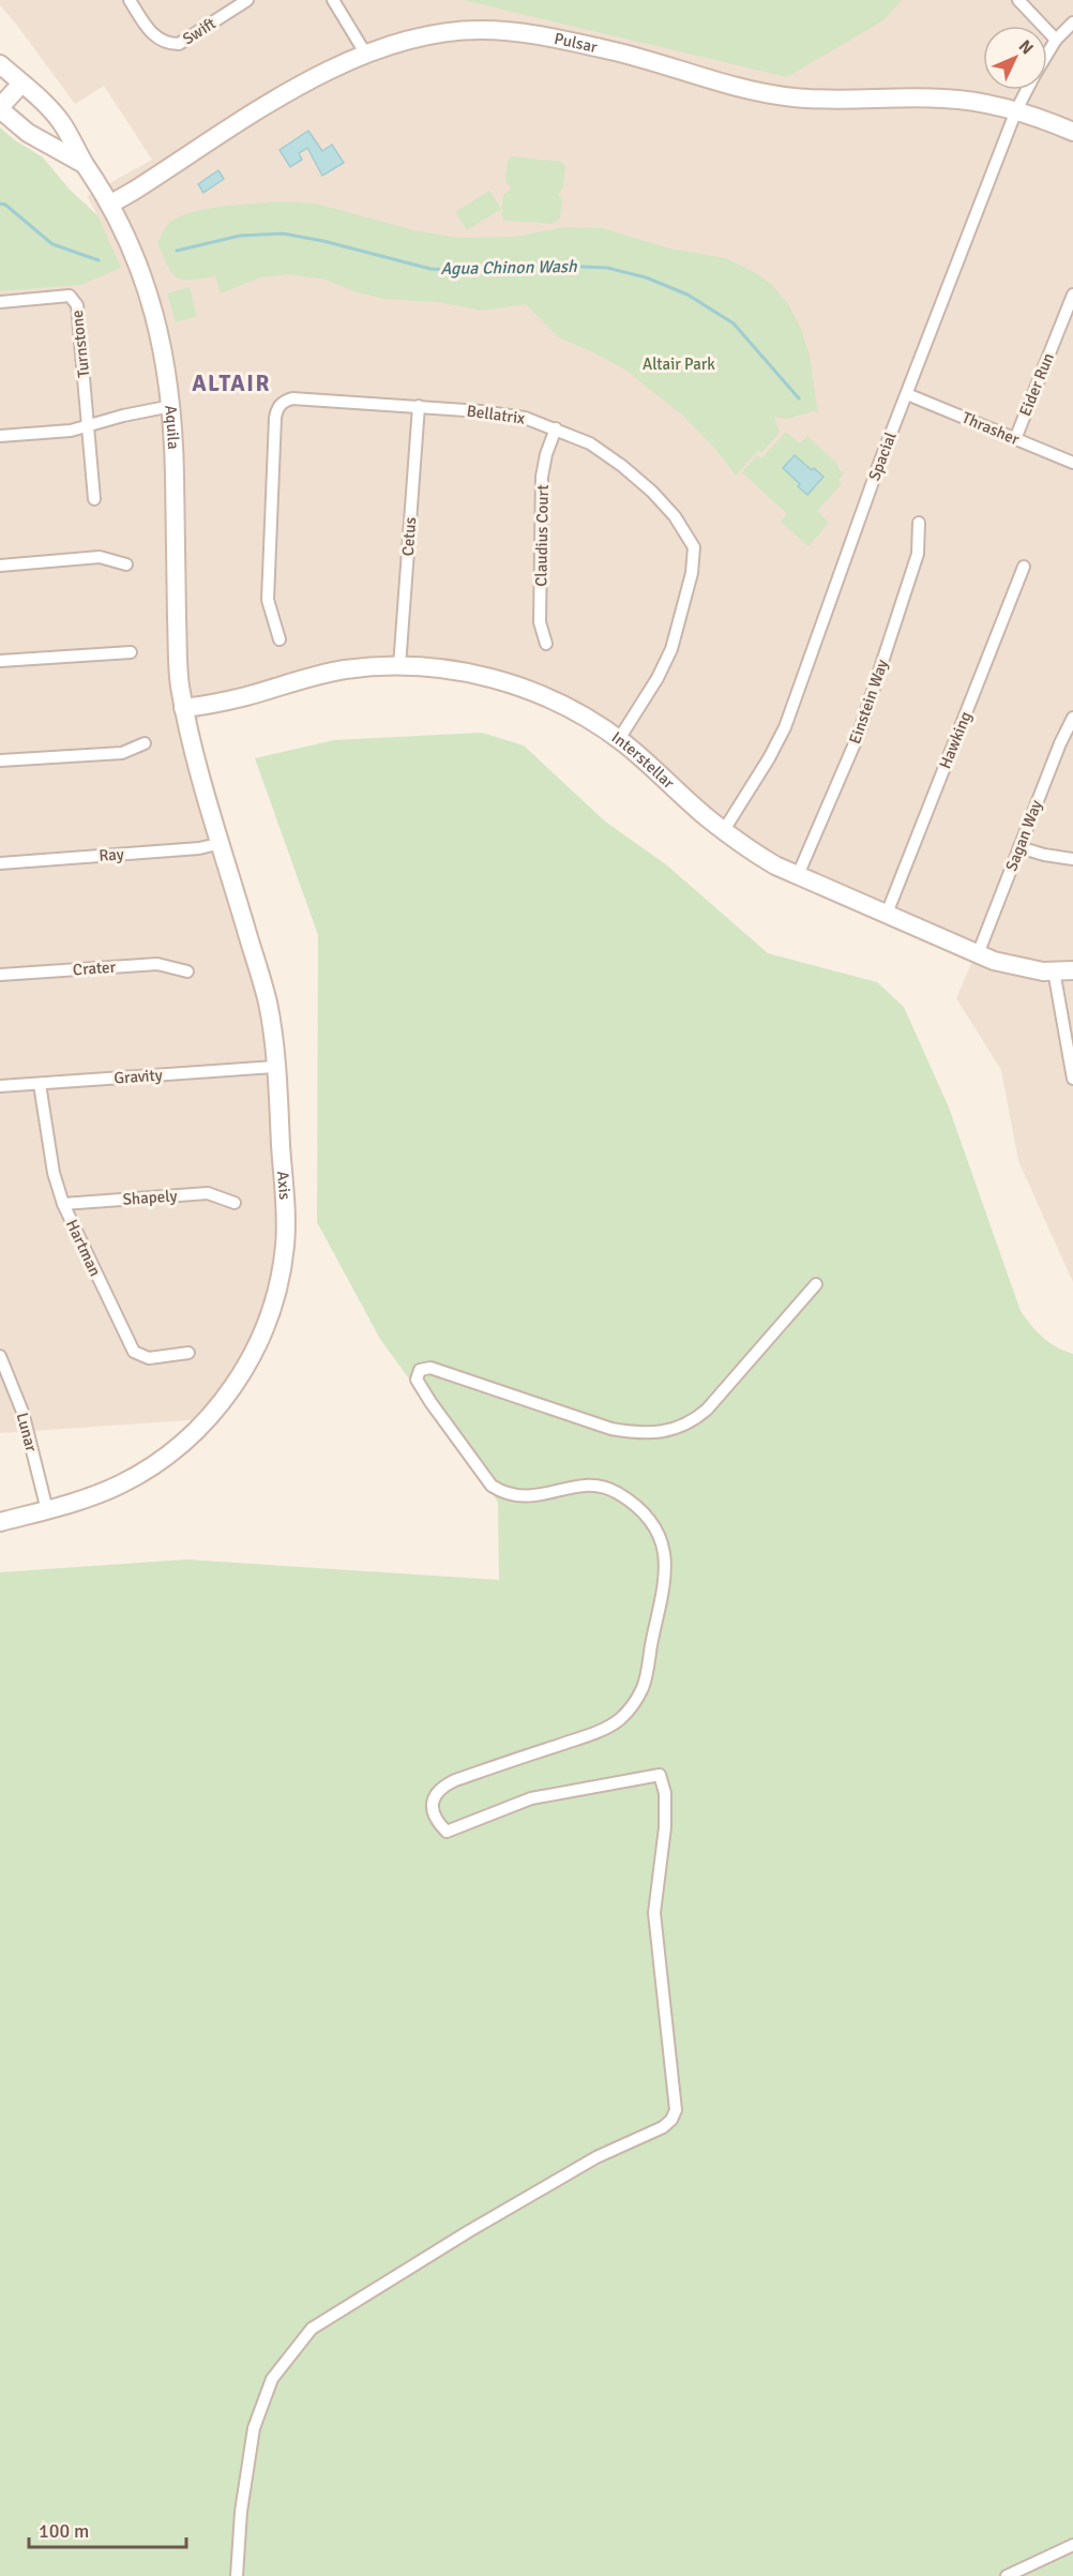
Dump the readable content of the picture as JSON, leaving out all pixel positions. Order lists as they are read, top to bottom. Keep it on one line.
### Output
{"streets":{"street":["Swift","Pulsar","Turnstone","Eider Run","Bellatrix","Aquila","Thrasher","Spacial","Claudius Court","Cetus","Einstein Way","Hawking","Interstellar","Sagan Way","Ray","Crater","Gravity","Axis","Shapely","Hartman","Lunar"]},"crossings":[["Pulsar","Aquila"],["Pulsar","Spacial"],["Eider Run","Thrasher"],["Bellatrix","Claudius Court"],["Bellatrix","Cetus"],["Bellatrix","Interstellar"],["Aquila","Interstellar"],["Aquila","Axis"],["Thrasher","Spacial"],["Spacial","Interstellar"],["Cetus","Interstellar"],["Einstein Way","Interstellar"],["Hawking","Interstellar"],["Interstellar","Sagan Way"],["Interstellar","Axis"],["Ray","Axis"],["Gravity","Axis"],["Gravity","Hartman"],["Axis","Lunar"],["Shapely","Hartman"]],"districts":["ALTAIR"],"water":["Agua Chinon Wash"],"parks":["Altair Park"],"scale_bar":"100 m","north":"top right"}
